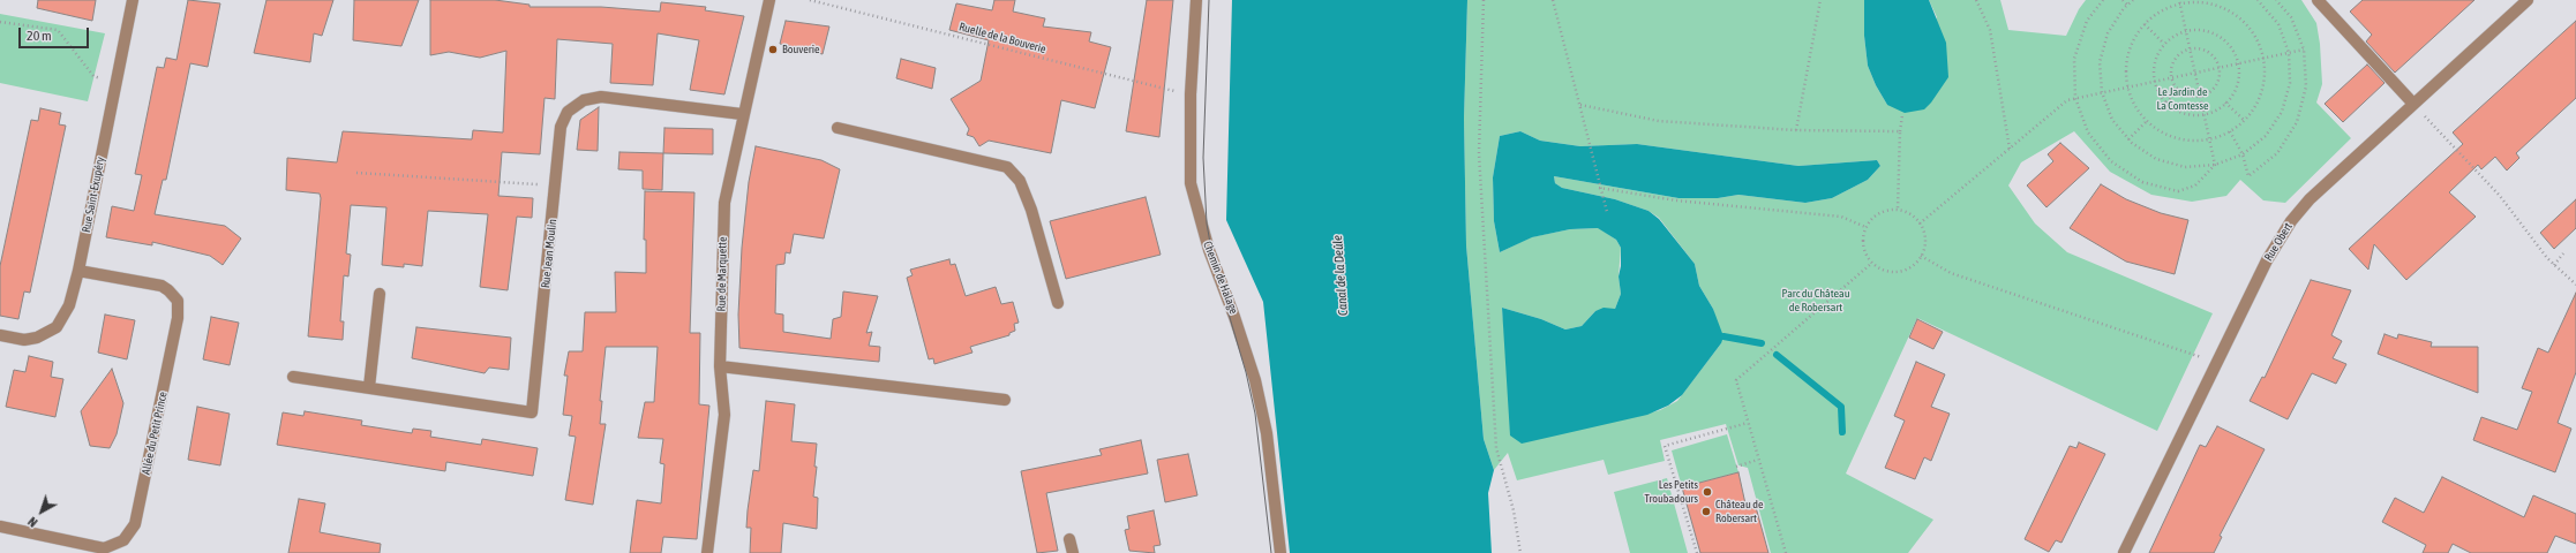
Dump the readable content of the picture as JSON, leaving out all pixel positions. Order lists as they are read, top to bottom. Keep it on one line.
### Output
{"streets":{"street":["Rue Saint-Exupéry","Rue Obert","Rue Jean Moulin","Rue de Marquette","Chemin de Halage","Allée du Petit Prince"],"path":["Ruelle de la Bouverie"]},"crossings":[["Ruelle de la Bouverie","Chemin de Halage"],["Rue Saint-Exupéry","Allée du Petit Prince"],["Rue Jean Moulin","Rue de Marquette"]],"water":["Canal de la Deûle"],"parks":["Le Jardin de La Comtesse","Parc du Château de Robersart"],"places":["Bouverie","Les Petits Troubadours","Château de Robersart"],"scale_bar":"20 m","north":"bottom left"}
